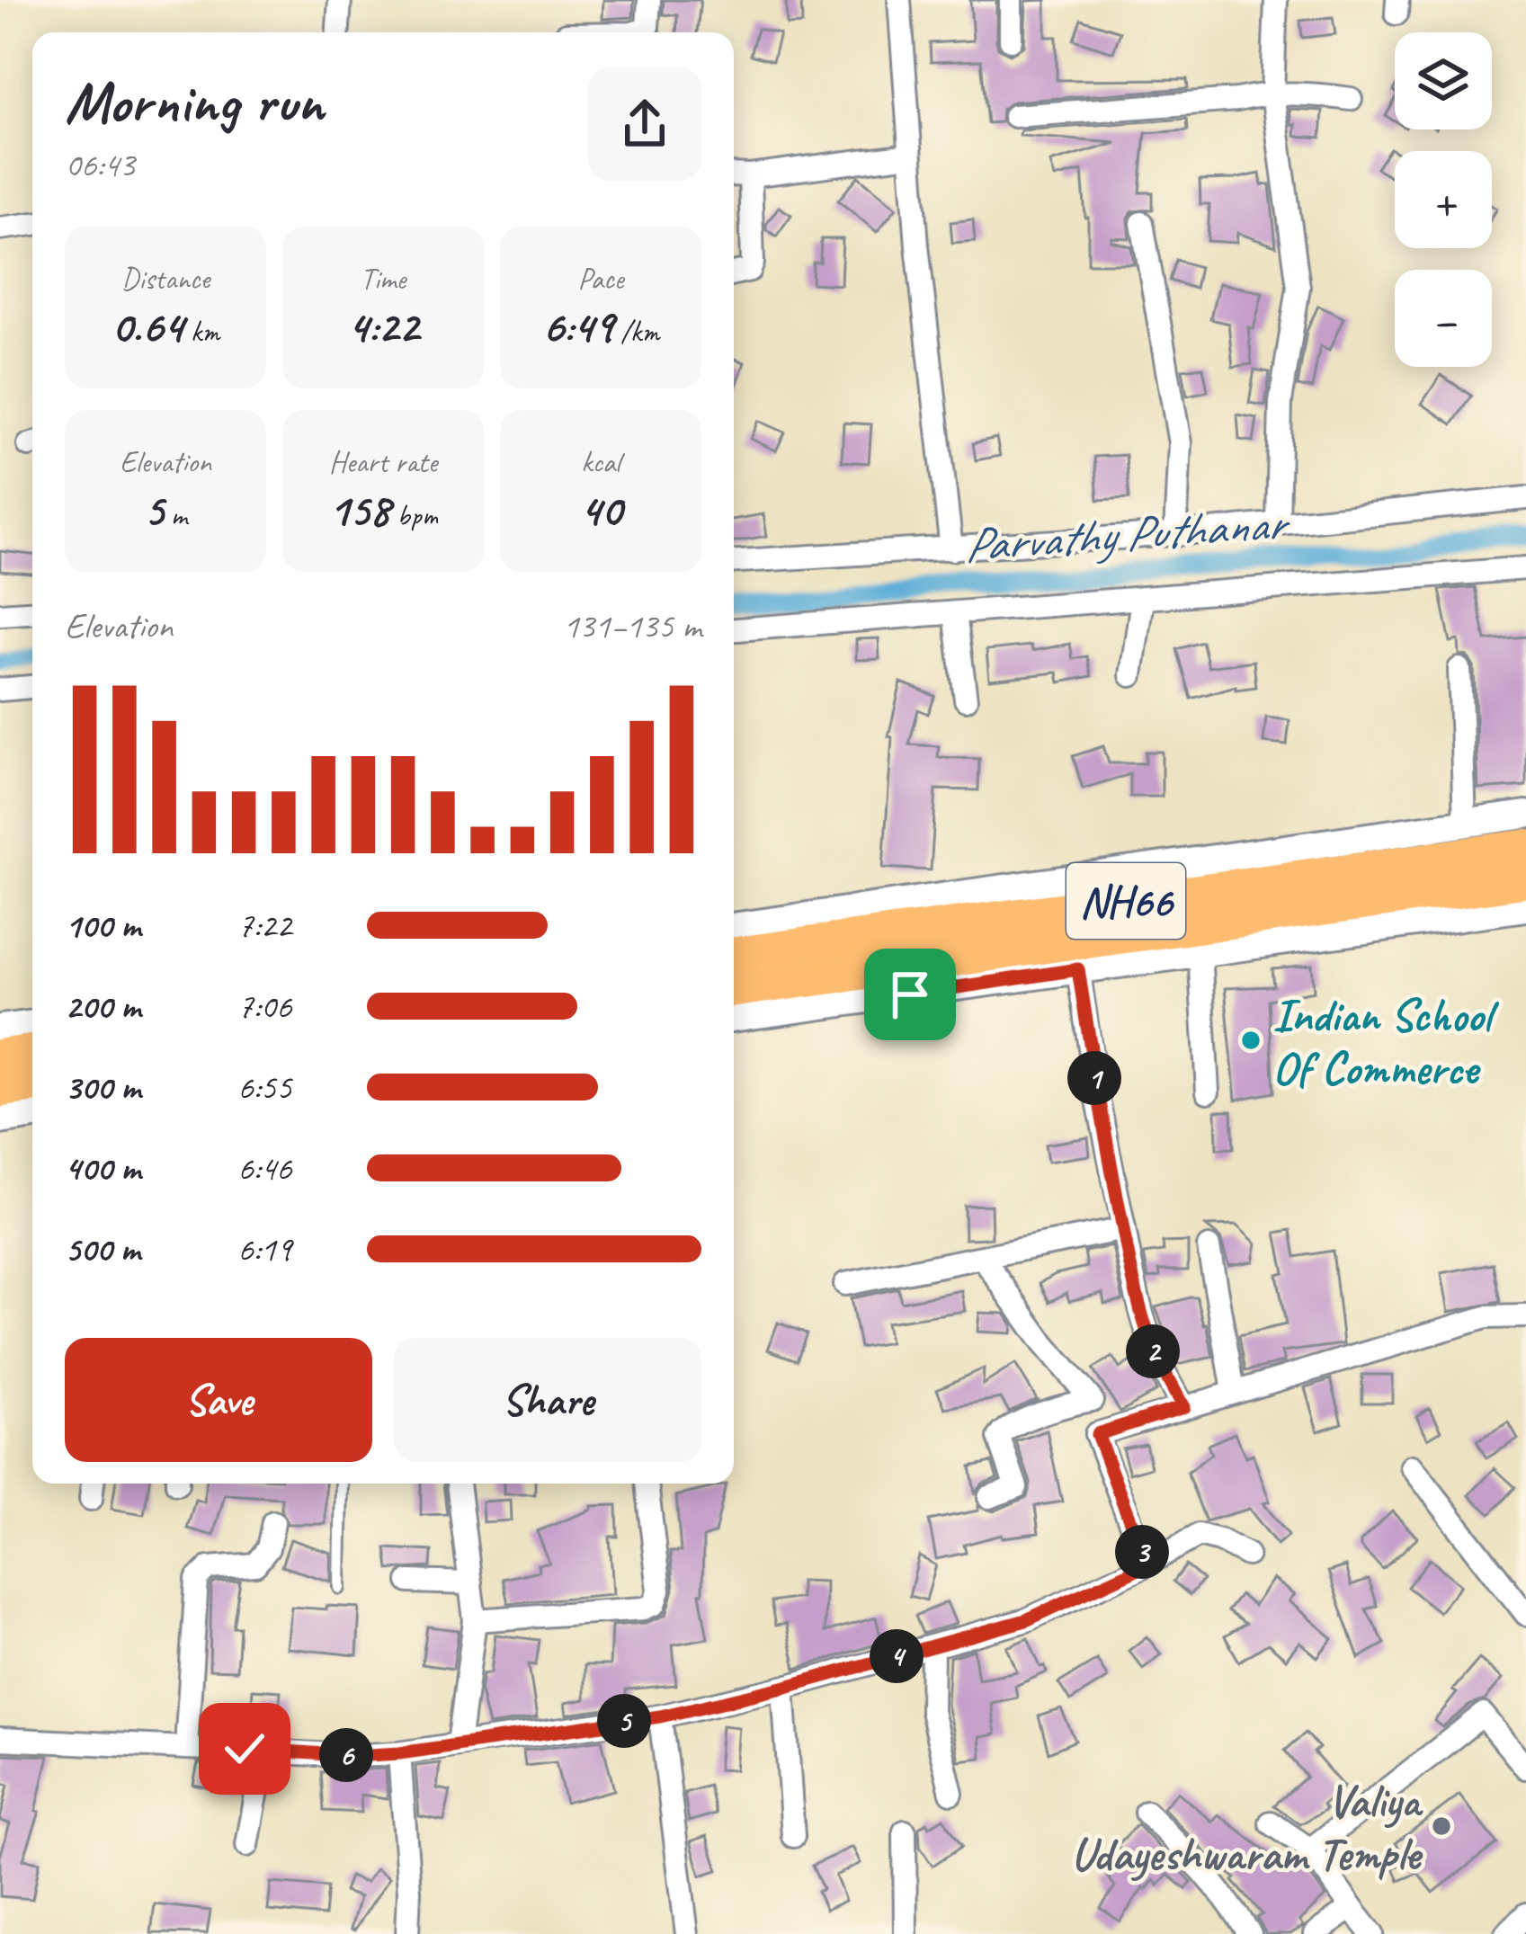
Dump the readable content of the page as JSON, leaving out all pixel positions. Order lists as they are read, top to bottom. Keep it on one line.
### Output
{"streets":{"highway":["NH66"]},"water":["Parvathy Puthanar"],"places":["Indian School Of Commerce","Valiya Udayeshwaram Temple"],"page":{"map_buttons":["+","−"],"heading":["Morning run","06:43"],"stats":[["Distance","0.64 km"],["Time","4:22"],["Pace","6:49 /km"],["Elevation","5 m"],["Heart rate","158 bpm"],["kcal","40"]],"chart":["Elevation","131–135 m"],"list":[{"name":"100 m","note":"7:22"},{"name":"200 m","note":"7:06"},{"name":"300 m","note":"6:55"},{"name":"400 m","note":"6:46"},{"name":"500 m","note":"6:19"}],"pins":["1","2","3","4","5","6"],"buttons":["Save","Share"]}}
